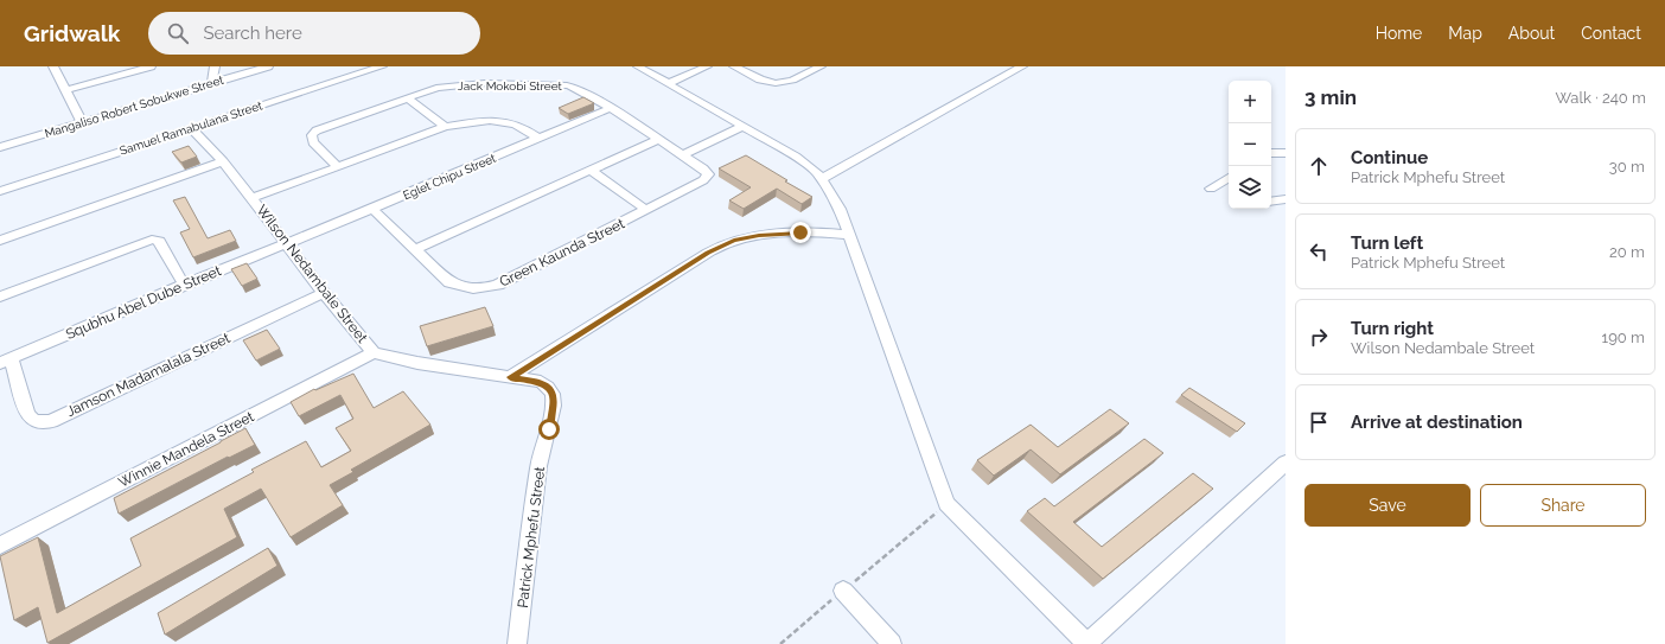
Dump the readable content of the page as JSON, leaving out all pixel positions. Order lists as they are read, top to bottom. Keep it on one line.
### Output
{"streets":{"street":["Jack Mokobi Street","Mangaliso Robert Sobukwe Street","Samuel Ramabulana Street","Eglet Chipu Street","Green Kaunda Street","Wilson Nedambale Street","Squbhu Abel Dube Street","Jamson Madamalala Street","Winnie Mandela Street","Patrick Mphefu Street"]},"crossings":[["Jack Mokobi Street","Eglet Chipu Street"],["Jack Mokobi Street","Green Kaunda Street"],["Samuel Ramabulana Street","Wilson Nedambale Street"],["Eglet Chipu Street","Green Kaunda Street"],["Eglet Chipu Street","Wilson Nedambale Street"],["Eglet Chipu Street","Squbhu Abel Dube Street"],["Wilson Nedambale Street","Squbhu Abel Dube Street"],["Wilson Nedambale Street","Jamson Madamalala Street"],["Wilson Nedambale Street","Winnie Mandela Street"],["Wilson Nedambale Street","Patrick Mphefu Street"],["Squbhu Abel Dube Street","Jamson Madamalala Street"]],"page":{"header":"Gridwalk","search":"Search here","nav":["Home","Map","About","Contact"],"heading":["3 min","Walk · 240 m"],"map_buttons":["+","−"],"list":[["Continue","Patrick Mphefu Street","30 m"],["Turn left","Patrick Mphefu Street","20 m"],["Turn right","Wilson Nedambale Street","190 m"],"Arrive at destination"],"buttons":["Save","Share"]}}
